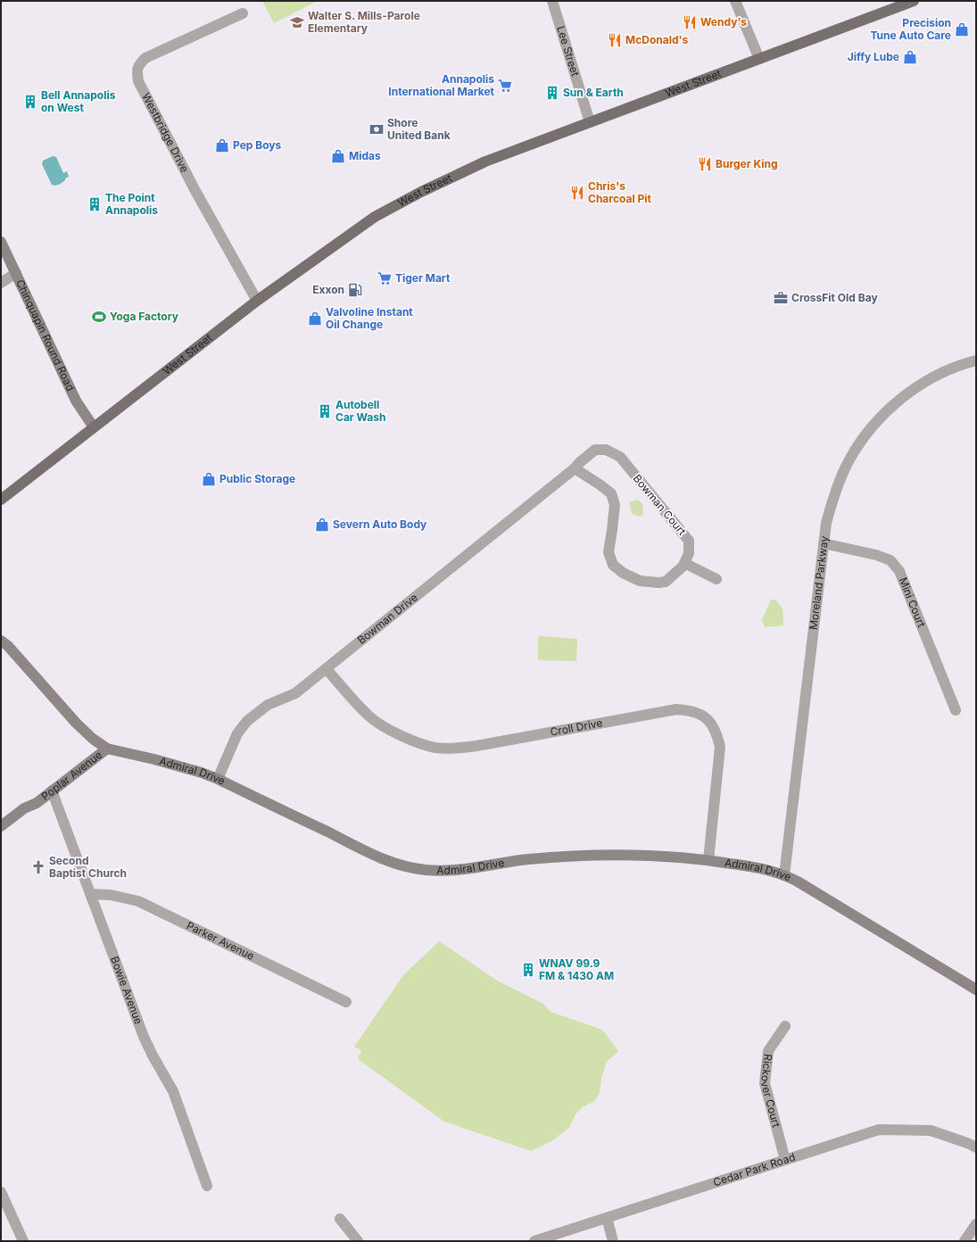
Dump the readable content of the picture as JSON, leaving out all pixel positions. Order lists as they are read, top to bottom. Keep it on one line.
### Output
{"streets":{"main road":["West Street"],"street":["Lee Street","Westbridge Drive","Chinquapin Round Road","Bowman Court","Moreland Parkway","Mini Court","Bowman Drive","Croll Drive","Admiral Drive","Poplar Avenue","Parker Avenue","Bowie Avenue","Rickover Court","Cedar Park Road"]},"crossings":[["Lee Street","West Street"],["West Street","Westbridge Drive"],["West Street","Chinquapin Round Road"],["Bowman Court","Bowman Drive"],["Moreland Parkway","Mini Court"],["Moreland Parkway","Admiral Drive"],["Bowman Drive","Croll Drive"],["Bowman Drive","Admiral Drive"],["Croll Drive","Admiral Drive"],["Admiral Drive","Poplar Avenue"],["Poplar Avenue","Bowie Avenue"],["Parker Avenue","Bowie Avenue"],["Rickover Court","Cedar Park Road"]],"places":{"school or university":["Walter S. Mills-Parole Elementary"],"restaurant":["Wendy's","McDonald's","Burger King","Chris's Charcoal Pit"],"shop":["Precision Tune Auto Care","Jiffy Lube","Pep Boys","Midas","Valvoline Instant Oil Change","Public Storage","Severn Auto Body"],"supermarket":["Annapolis International Market","Tiger Mart"],"building":["Sun & Earth","Bell Annapolis on West","The Point Annapolis","Autobell Car Wash","WNAV 99.9 FM & 1430 AM"],"bank":["Shore United Bank"],"fuel station":["Exxon"],"office":["CrossFit Old Bay"],"sports":["Yoga Factory"],"church":["Second Baptist Church"]}}
